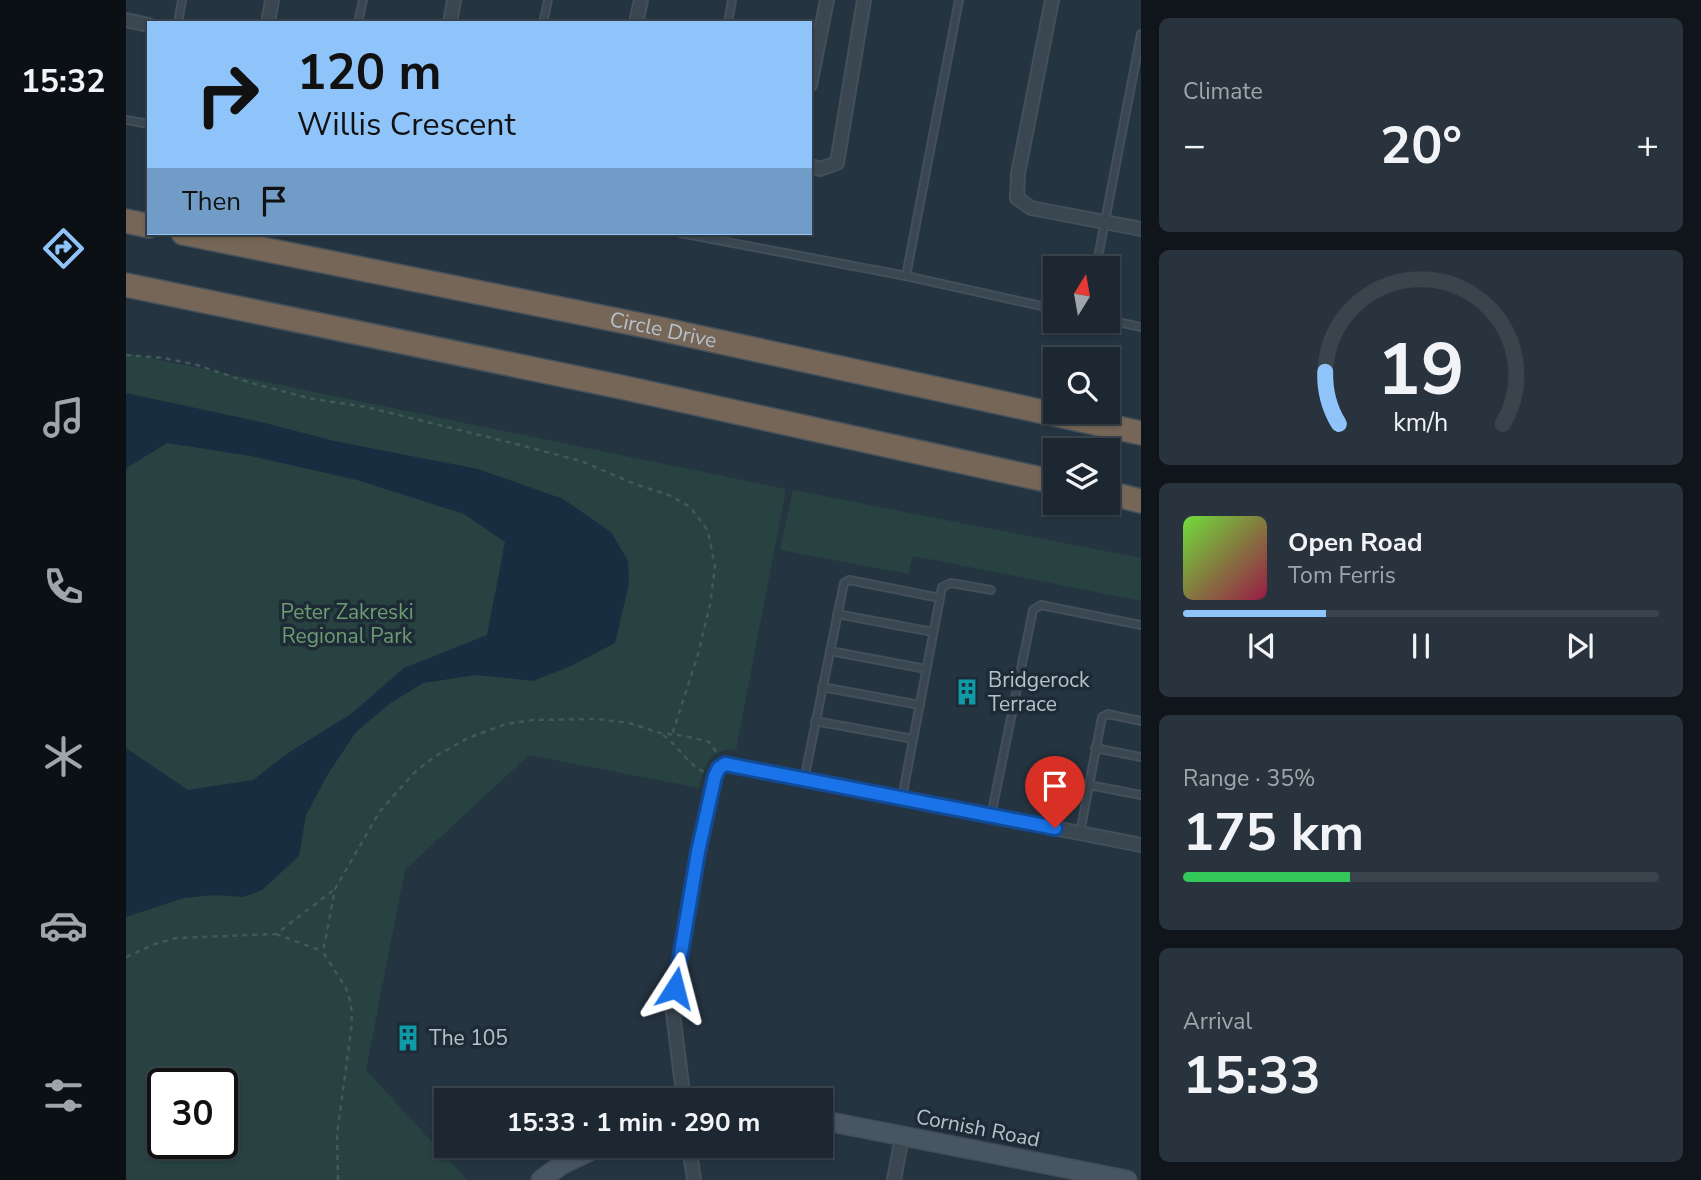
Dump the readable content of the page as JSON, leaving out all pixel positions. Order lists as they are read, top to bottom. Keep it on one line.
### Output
{"streets":{"highway":["Circle Drive"],"street":["Cornish Road"]},"parks":["Peter Zakreski Regional Park"],"places":{"building":["Bridgerock Terrace","The 105"]},"north":"top","page":{"tabs":"15:32","tile":["Climate",["Range · 35%","175 km"],["Arrival","15:33"]],"turn":["120 m","Willis Crescent"],"heat":["−","20°","+"],"then":"Then","song":["Open Road","Tom Ferris"],"limit":"30","trip":"15:33 · 1 min · 290 m","gauge":["19","km/h"]}}
